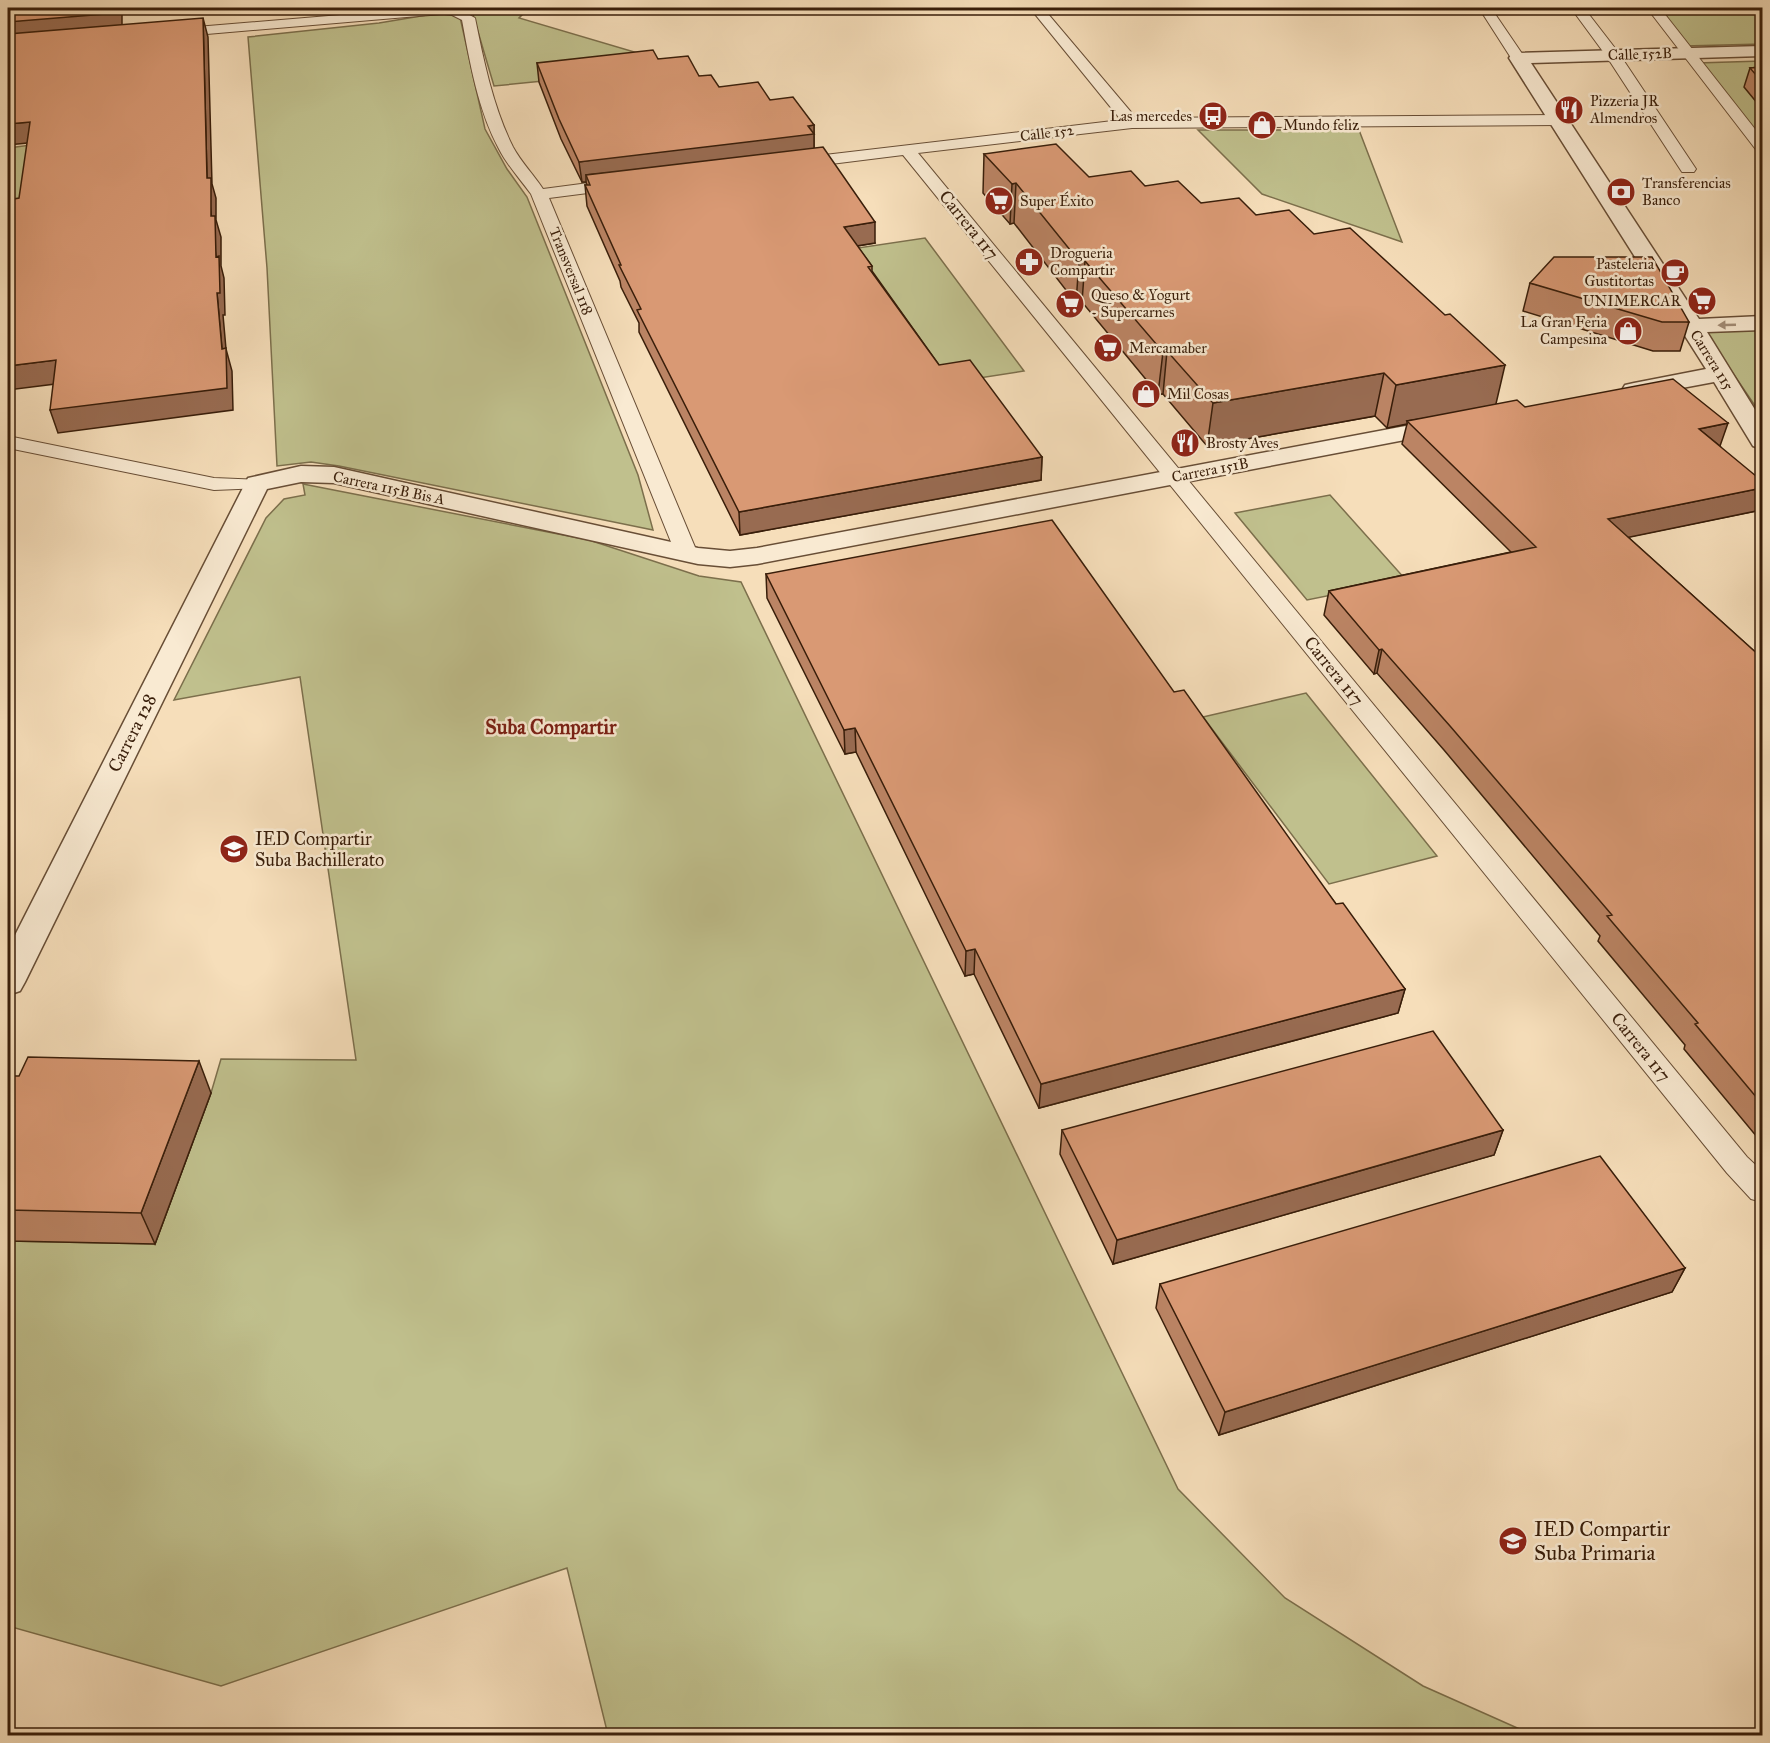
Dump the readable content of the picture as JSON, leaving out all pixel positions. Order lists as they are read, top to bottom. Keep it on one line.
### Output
{"streets":{"street":["Calle 152B","Calle 152","Carrera 117","Transversal 118","Carrera 115","Carrera 151B","Carrera 115B Bis A","Carrera 128"]},"crossings":[["Calle 152B","Carrera 115"],["Calle 152","Carrera 117"],["Calle 152","Carrera 115"],["Carrera 117","Carrera 151B"],["Transversal 118","Carrera 151B"],["Transversal 118","Carrera 115B Bis A"],["Carrera 151B","Carrera 115B Bis A"],["Carrera 115B Bis A","Carrera 128"]],"districts":["Suba Compartir"],"places":{"restaurant":["Pizzeria JR Almendros","Brosty Aves"],"bus stop":["Las mercedes"],"shop":["Mundo feliz","La Gran Feria Campesina","Mil Cosas"],"bank":["Transferencias Banco"],"supermarket":["Super Éxito","UNIMERCAR","Queso & Yogurt - Supercarnes","Mercamaber"],"pharmacy":["Drogueria Compartir"],"cafe":["Pasteleria Gustitortas"],"school or university":["IED Compartir Suba Bachillerato","IED Compartir Suba Primaria"]}}
